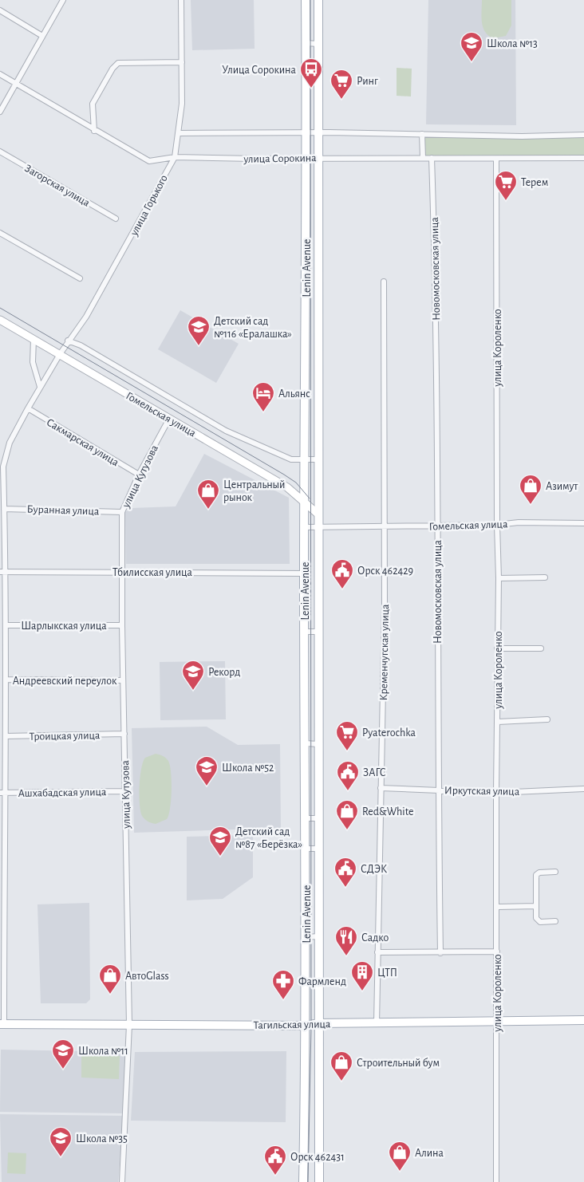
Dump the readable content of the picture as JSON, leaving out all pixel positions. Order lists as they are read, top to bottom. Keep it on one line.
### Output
{"streets":{"main road":["Lenin Avenue","Тагильская улица"],"street":["улица Сорокина","Загорская улица","улица Горького","Новомосковская улица","улица Короленко","Гомельская улица","Сакмарская улица","улица Кутузова","Буранная улица","Тбилисская улица","Шарлыкская улица","Кременчугская улица","Андреевский переулок","Троицкая улица","Иркутская улица","Ашхабадская улица"]},"crossings":[["улица Сорокина","улица Горького"],["улица Сорокина","Lenin Avenue"],["улица Сорокина","Новомосковская улица"],["улица Сорокина","улица Короленко"],["улица Горького","Гомельская улица"],["улица Горького","Сакмарская улица"],["улица Горького","Буранная улица"],["улица Горького","Тбилисская улица"],["улица Горького","Шарлыкская улица"],["улица Горького","Андреевский переулок"],["улица Горького","Троицкая улица"],["улица Горького","Ашхабадская улица"],["улица Горького","Тагильская улица"],["Lenin Avenue","Гомельская улица"],["Lenin Avenue","Тбилисская улица"],["Lenin Avenue","Тагильская улица"],["Новомосковская улица","Гомельская улица"],["Новомосковская улица","Иркутская улица"],["улица Короленко","Гомельская улица"],["улица Короленко","Иркутская улица"],["улица Короленко","Тагильская улица"],["Гомельская улица","улица Кутузова"],["Гомельская улица","Кременчугская улица"],["Сакмарская улица","улица Кутузова"],["улица Кутузова","Буранная улица"],["улица Кутузова","Тбилисская улица"],["улица Кутузова","Шарлыкская улица"],["улица Кутузова","Андреевский переулок"],["улица Кутузова","Троицкая улица"],["улица Кутузова","Ашхабадская улица"],["улица Кутузова","Тагильская улица"],["Кременчугская улица","Иркутская улица"],["Кременчугская улица","Тагильская улица"]],"places":{"school or university":["Школа №13","Детский сад №116 «Ералашка»","Рекорд","Школа №52","Детский сад №87 «Берёзка»","Школа №11","Школа №35"],"bus stop":["Улица Сорокина"],"supermarket":["Ринг","Терем","Pyaterochka"],"hotel":["Альянс"],"shop":["Азимут","Центральный рынок","Red&White","АвтоGlass","Строительный бум","Алина"],"public building":["Орск 462429","ЗАГС","СДЭК","Орск 462431"],"restaurant":["Садко"],"building":["ЦТП"],"pharmacy":["Фармленд"]}}
